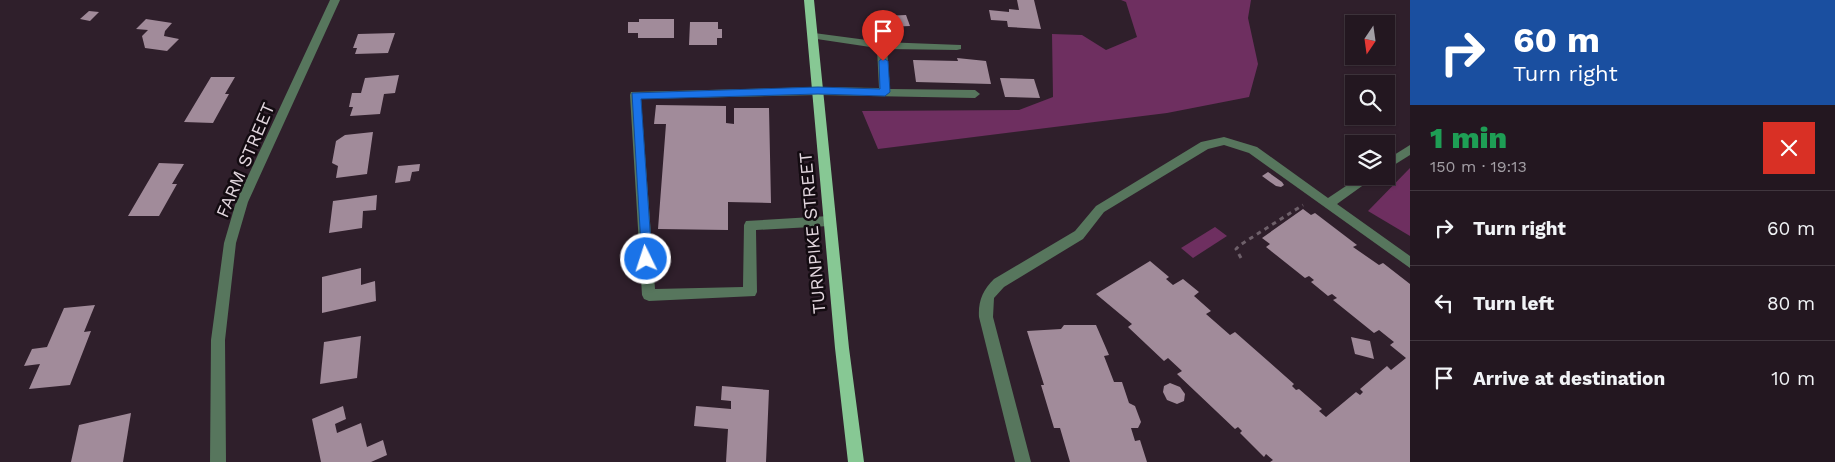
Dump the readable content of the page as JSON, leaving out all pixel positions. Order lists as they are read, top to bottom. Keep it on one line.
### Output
{"streets":{"main road":["TURNPIKE STREET"],"street":["FARM STREET"]},"north":"bottom","page":{"turn":["60 m","Turn right"],"heading":["1 min","150 m · 19:13"],"list":[{"name":"Turn right","value":"60 m"},{"name":"Turn left","value":"80 m"},{"name":"Arrive at destination","value":"10 m"}]}}
